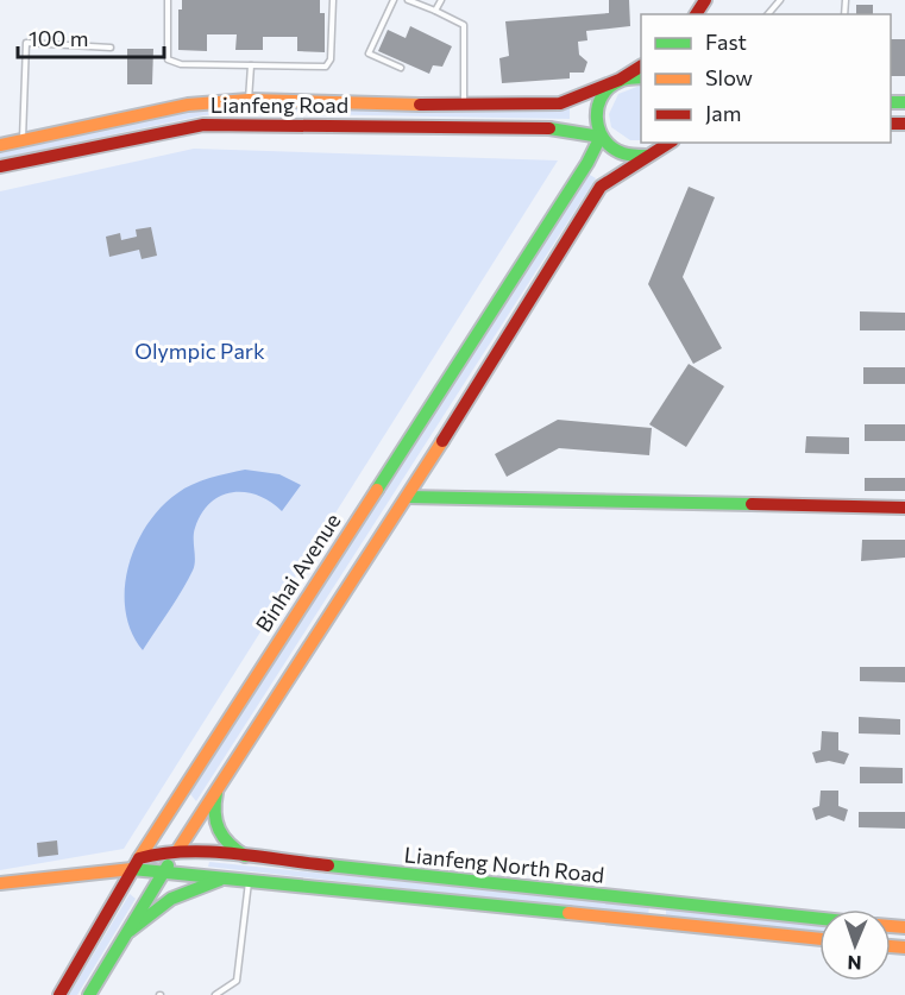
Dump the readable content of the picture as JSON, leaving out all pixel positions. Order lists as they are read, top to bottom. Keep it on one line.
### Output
{"streets":{"main road":["Lianfeng Road","Binhai Avenue","Lianfeng North Road"]},"crossings":[["Lianfeng Road","Binhai Avenue"],["Binhai Avenue","Lianfeng North Road"]],"parks":["Olympic Park"],"legend":["Fast","Slow","Jam"],"scale_bar":"100 m","north":"bottom"}
